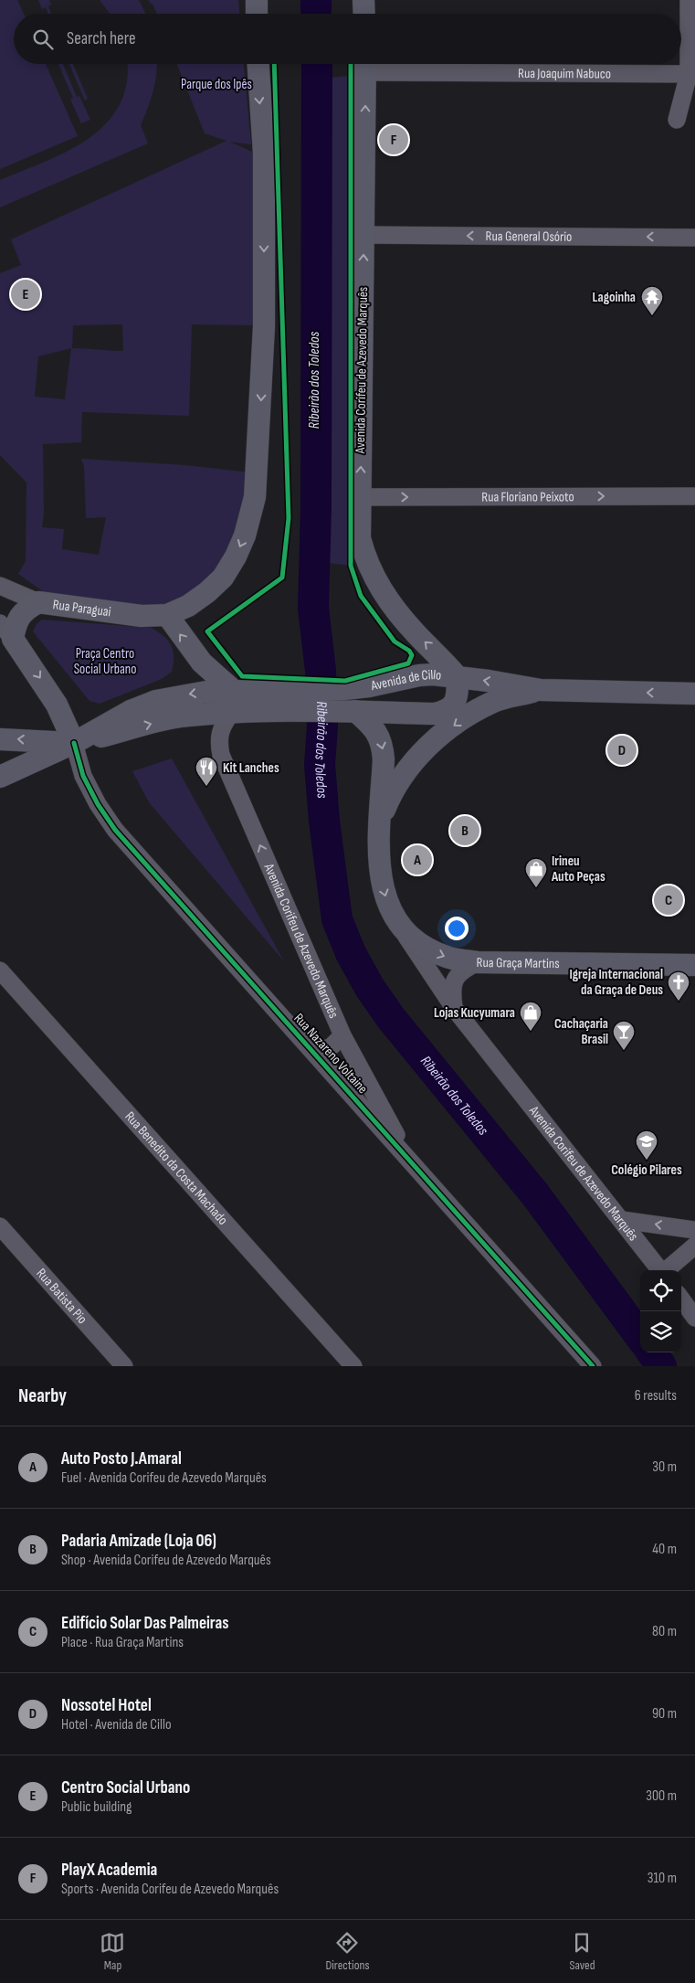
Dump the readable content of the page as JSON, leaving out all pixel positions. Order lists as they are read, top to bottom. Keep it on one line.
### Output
{"streets":{"main road":["Avenida Corifeu de Azevedo Marquês","Rua Paraguai","Avenida de Cillo","Rua Graça Martins"],"street":["Rua Joaquim Nabuco","Rua General Osório","Rua Floriano Peixoto","Rua Nazareno Voltaine","Rua Benedito da Costa Machado","Rua Batista Pio"]},"crossings":[["Rua Joaquim Nabuco","Avenida Corifeu de Azevedo Marquês"],["Rua General Osório","Avenida Corifeu de Azevedo Marquês"],["Avenida Corifeu de Azevedo Marquês","Rua Floriano Peixoto"],["Avenida Corifeu de Azevedo Marquês","Avenida de Cillo"],["Avenida Corifeu de Azevedo Marquês","Rua Graça Martins"],["Avenida Corifeu de Azevedo Marquês","Rua Nazareno Voltaine"],["Avenida de Cillo","Rua Nazareno Voltaine"]],"one_way":["Rua General Osório","Rua Floriano Peixoto"],"water":["Ribeirão dos Toledos"],"parks":["Parque dos Ipês","Praça Centro Social Urbano"],"places":{"temple":["Lagoinha"],"restaurant":["Kit Lanches"],"shop":["Irineu Auto Peças","Lojas Kucyumara"],"church":["Igreja Internacional da Graça de Deus"],"bar":["Cachaçaria Brasil"],"school or university":["Colégio Pilares"]},"page":{"search":"Search here","pins":["F","E","D","B","A","C"],"heading":["Nearby","6 results"],"list":[{"mark":"A","name":"Auto Posto J.Amaral","note":"Fuel · Avenida Corifeu de Azevedo Marquês","value":"30 m"},{"mark":"B","name":"Padaria Amizade (Loja 06)","note":"Shop · Avenida Corifeu de Azevedo Marquês","value":"40 m"},{"mark":"C","name":"Edifício Solar Das Palmeiras","note":"Place · Rua Graça Martins","value":"80 m"},{"mark":"D","name":"Nossotel Hotel","note":"Hotel · Avenida de Cillo","value":"90 m"},{"mark":"E","name":"Centro Social Urbano","note":"Public building","value":"300 m"},{"mark":"F","name":"PlayX Academia","note":"Sports · Avenida Corifeu de Azevedo Marquês","value":"310 m"}],"nav":["Map","Directions","Saved"]}}
